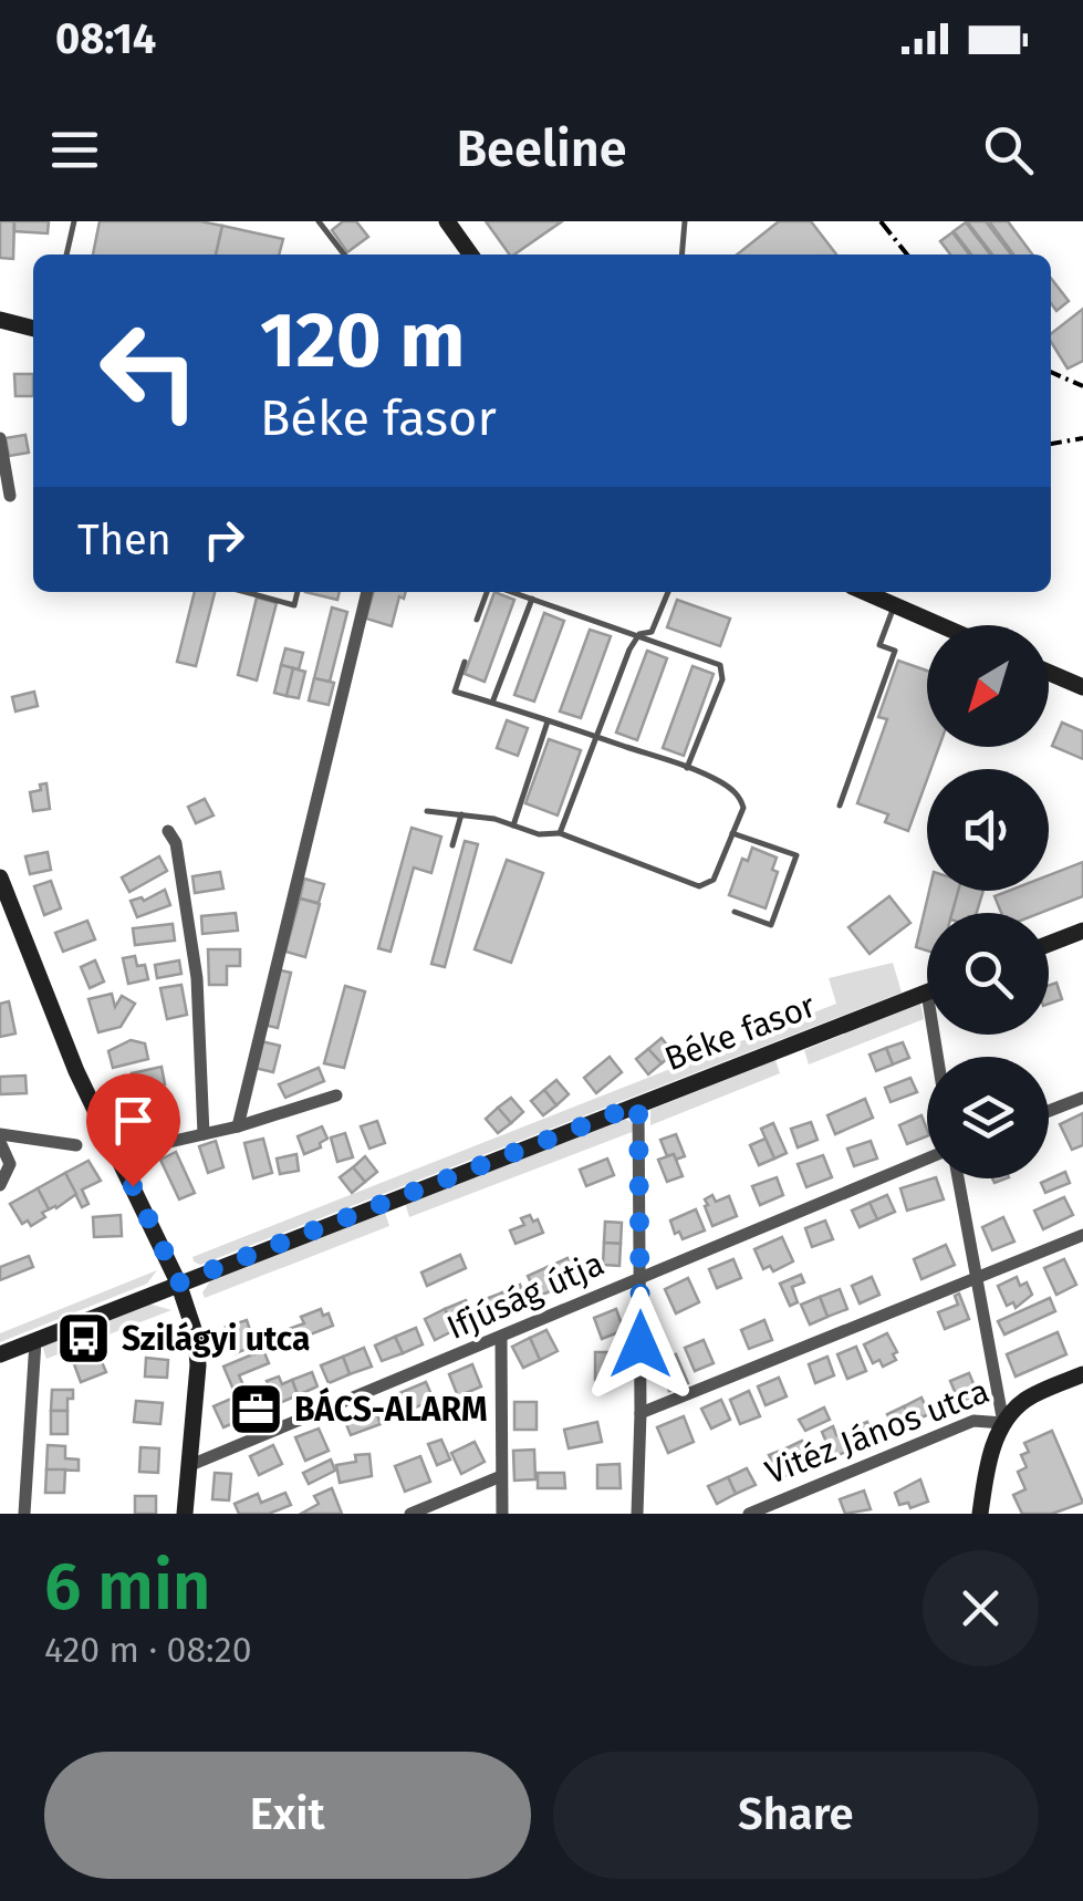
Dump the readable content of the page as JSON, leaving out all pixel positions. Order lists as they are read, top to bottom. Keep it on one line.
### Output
{"streets":{"street":["Béke fasor","Ifjúság útja","Vitéz János utca"]},"places":{"bus stop":["Szilágyi utca"],"office":["BÁCS-ALARM"]},"north":"bottom left","page":{"status":"08:14","header":"Beeline","turn":["120 m","Béke fasor"],"then":"Then","heading":["6 min","420 m · 08:20"],"buttons":["Exit","Share"]}}
